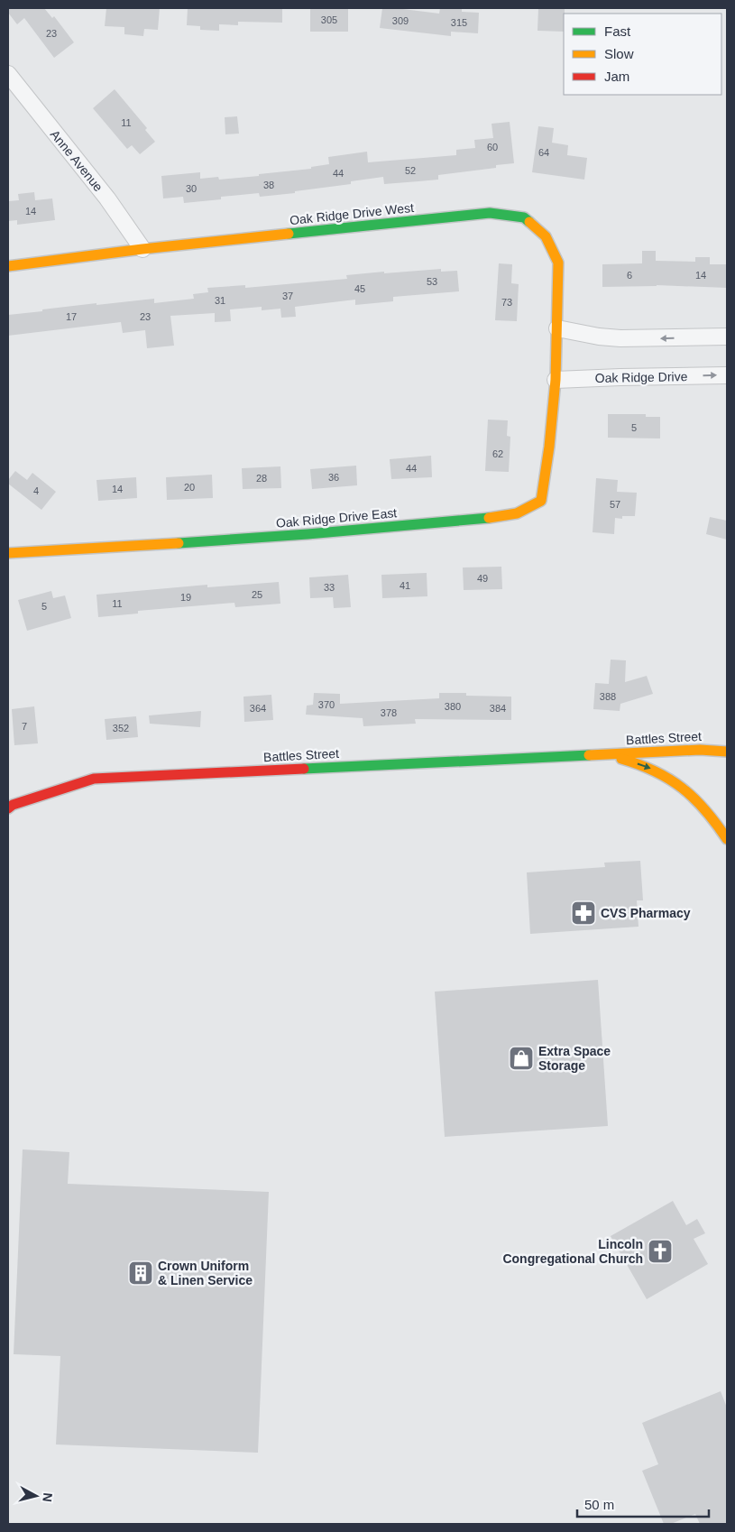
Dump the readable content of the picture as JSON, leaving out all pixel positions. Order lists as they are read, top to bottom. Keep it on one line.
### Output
{"streets":{"street":["Anne Avenue","Oak Ridge Drive West","Oak Ridge Drive","Oak Ridge Drive East","Battles Street"]},"crossings":[["Anne Avenue","Oak Ridge Drive West"],["Oak Ridge Drive West","Oak Ridge Drive"],["Oak Ridge Drive West","Oak Ridge Drive East"],["Oak Ridge Drive","Oak Ridge Drive East"]],"places":{"pharmacy":["CVS Pharmacy"],"shop":["Extra Space Storage"],"church":["Lincoln Congregational Church"],"building":["Crown Uniform & Linen Service"]},"house_numbers":["305","309","315","23","11","60","64","52","44","38","30","14","6","14","53","45","37","31","73","17","23","5","62","44","36","28","20","14","4","57","49","41","33","25","19","11","5","388","370","380","364","384","378","7","352"],"legend":["Fast","Slow","Jam"],"scale_bar":"50 m","north":"right"}
